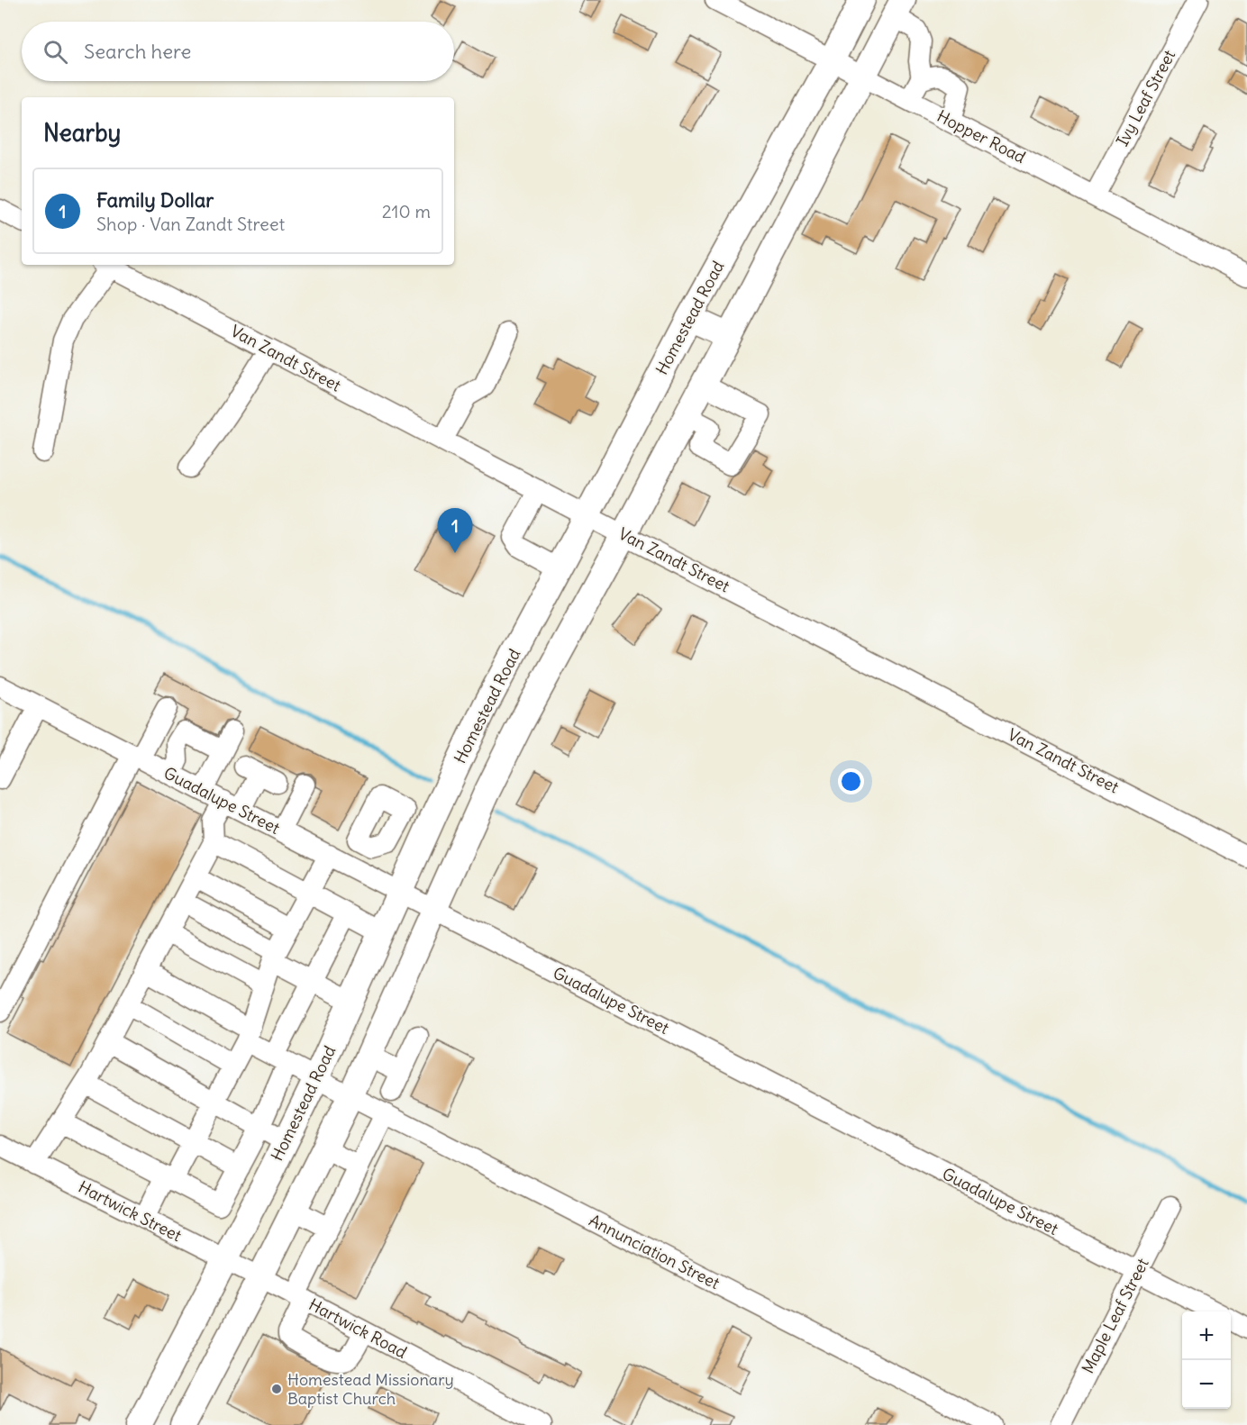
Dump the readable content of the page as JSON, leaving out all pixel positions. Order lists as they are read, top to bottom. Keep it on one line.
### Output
{"streets":{"main road":["Homestead Road"],"street":["Ivy Leaf Street","Hopper Road","Van Zandt Street","Guadalupe Street","Hartwick Street","Annunciation Street","Maple Leaf Street","Hartwick Road"]},"crossings":[["Ivy Leaf Street","Hopper Road"],["Hopper Road","Homestead Road"],["Homestead Road","Van Zandt Street"],["Homestead Road","Guadalupe Street"],["Homestead Road","Hartwick Street"],["Homestead Road","Annunciation Street"],["Guadalupe Street","Maple Leaf Street"],["Hartwick Street","Hartwick Road"]],"places":["Homestead Missionary Baptist Church"],"page":{"search":"Search here","heading":"Nearby","list":[{"mark":"1","name":"Family Dollar","note":"Shop · Van Zandt Street","value":"210 m"}],"pins":"1","map_buttons":["+","−"]}}
